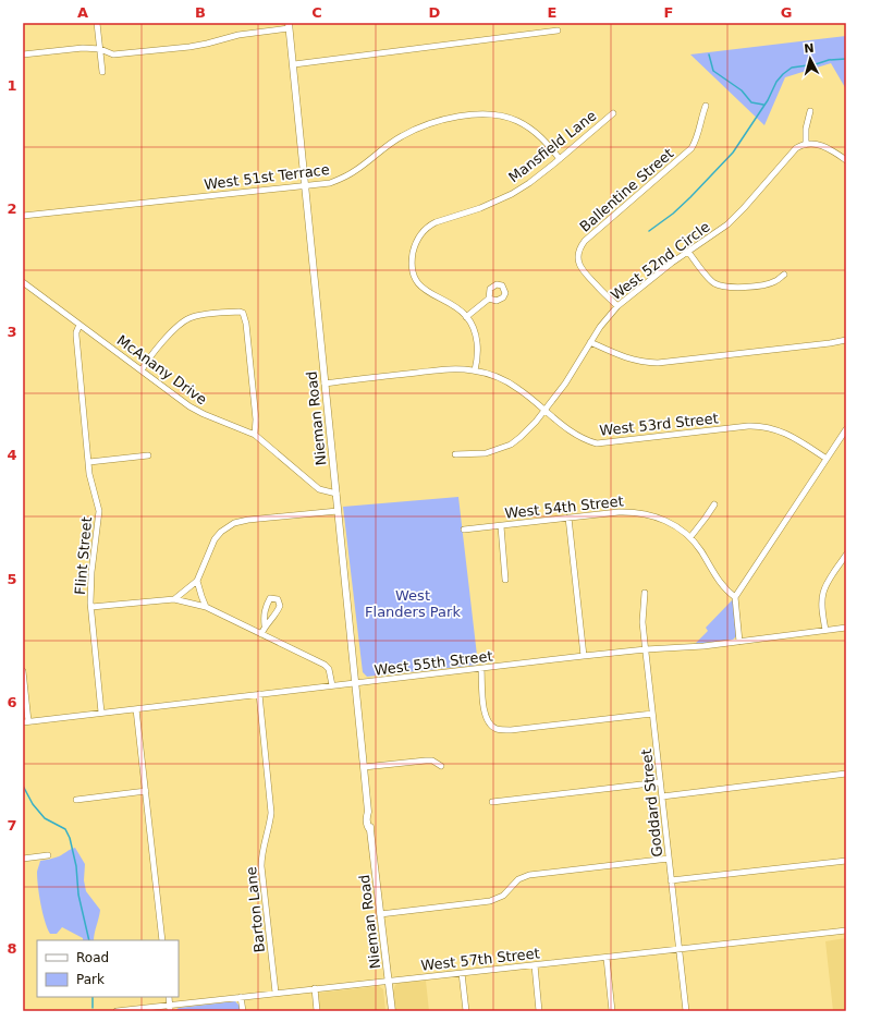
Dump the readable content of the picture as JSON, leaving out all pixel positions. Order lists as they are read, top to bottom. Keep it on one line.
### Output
{"streets":{"main road":["Nieman Road"],"street":["Mansfield Lane","West 51st Terrace","Ballentine Street","West 52nd Circle","McAnany Drive","West 53rd Street","West 54th Street","Flint Street","West 55th Street","Goddard Street","Barton Lane","West 57th Street"]},"crossings":[["Mansfield Lane","West 51st Terrace"],["Mansfield Lane","West 53rd Street"],["West 51st Terrace","Nieman Road"],["Ballentine Street","West 52nd Circle"],["West 52nd Circle","West 53rd Street"],["McAnany Drive","Nieman Road"],["McAnany Drive","Flint Street"],["Nieman Road","West 53rd Street"],["Nieman Road","West 55th Street"],["Nieman Road","West 57th Street"],["Flint Street","West 55th Street"],["West 55th Street","Goddard Street"],["West 55th Street","Barton Lane"],["Goddard Street","West 57th Street"],["Barton Lane","West 57th Street"]],"parks":["West Flanders Park"],"legend":["Road","Park"],"north":"top","grid":{"columns":["A","B","C","D","E","F","G"],"rows":["1","2","3","4","5","6","7","8"]}}
